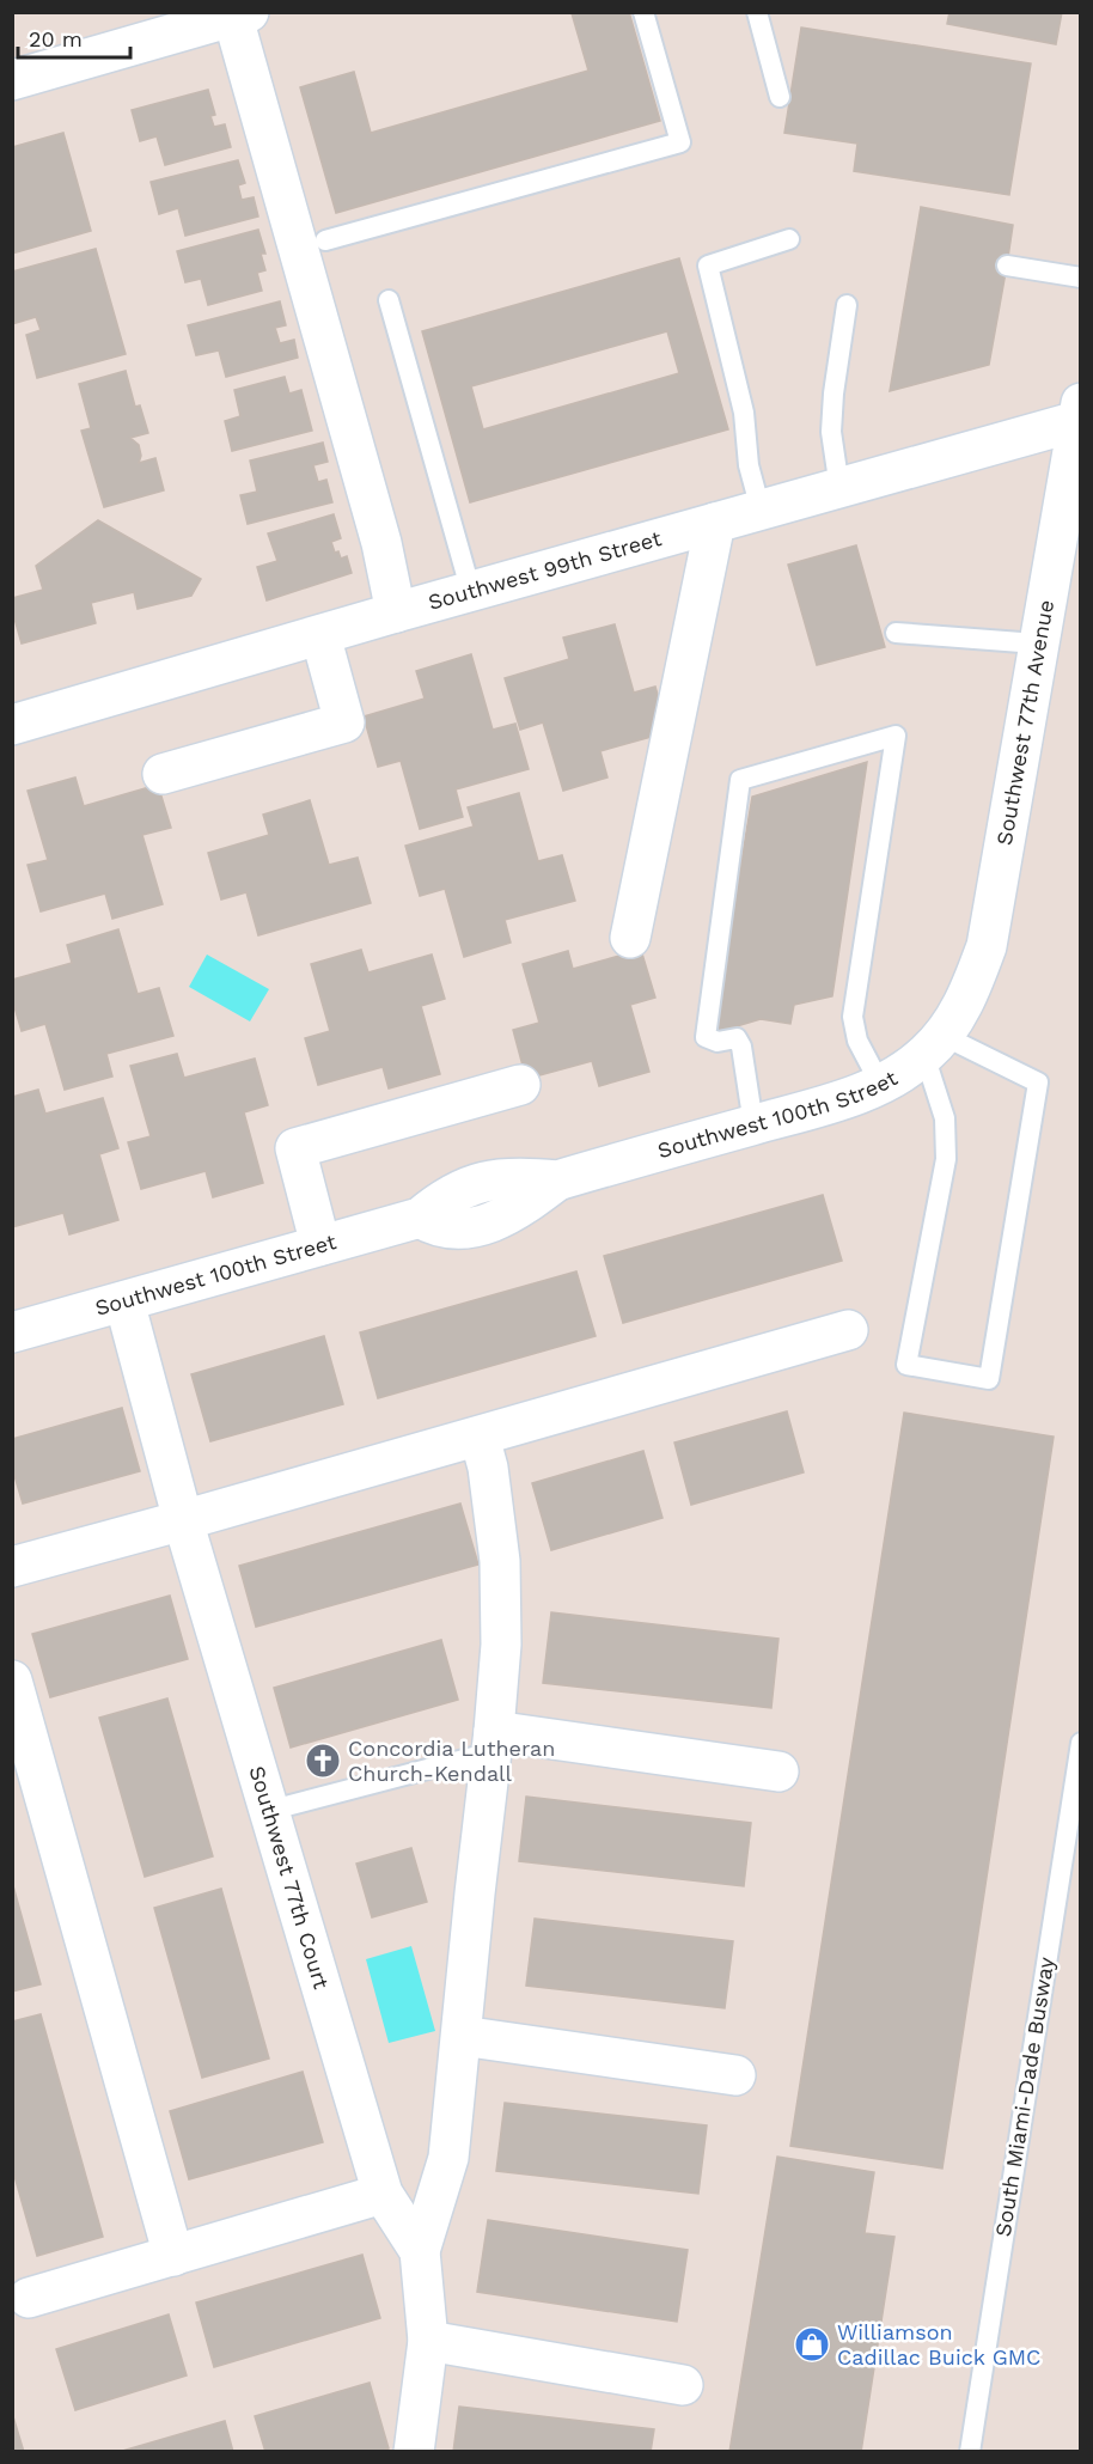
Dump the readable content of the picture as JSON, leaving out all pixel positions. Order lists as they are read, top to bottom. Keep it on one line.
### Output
{"streets":{"street":["Southwest 99th Street","Southwest 77th Avenue","Southwest 100th Street","Southwest 77th Court"],"lane":["South Miami-Dade Busway"]},"crossings":[["Southwest 99th Street","Southwest 77th Avenue"],["Southwest 77th Avenue","Southwest 100th Street"],["Southwest 100th Street","Southwest 77th Court"]],"places":{"church":["Concordia Lutheran Church-Kendall"],"shop":["Williamson Cadillac Buick GMC"]},"scale_bar":"20 m"}
